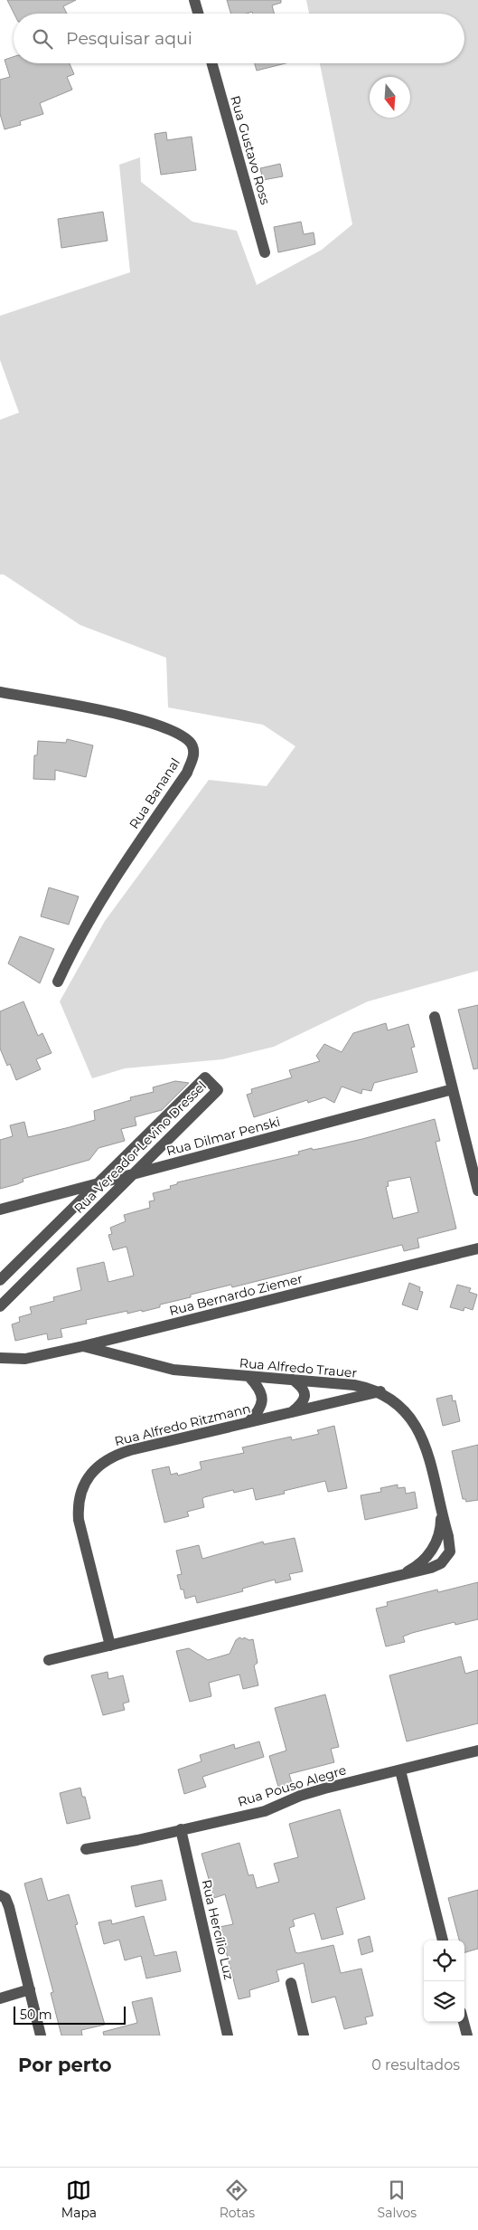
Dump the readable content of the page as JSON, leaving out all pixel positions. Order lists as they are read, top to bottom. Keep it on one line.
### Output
{"streets":{"street":["Rua Gustavo Ross","Rua Bananal","Rua Dilmar Penski","Rua Vereador Levino Dressel","Rua Bernardo Ziemer","Rua Alfredo Trauer","Rua Alfredo Ritzmann","Rua Pouso Alegre","Rua Hercílio Luz"]},"crossings":[["Rua Dilmar Penski","Rua Vereador Levino Dressel"],["Rua Bernardo Ziemer","Rua Alfredo Trauer"],["Rua Alfredo Trauer","Rua Alfredo Ritzmann"],["Rua Pouso Alegre","Rua Hercílio Luz"]],"scale_bar":"50 m","north":"bottom","page":{"search":"Pesquisar aqui","scale":"50 m","heading":["Por perto","0 resultados"],"nav":["Mapa","Rotas","Salvos"]}}
